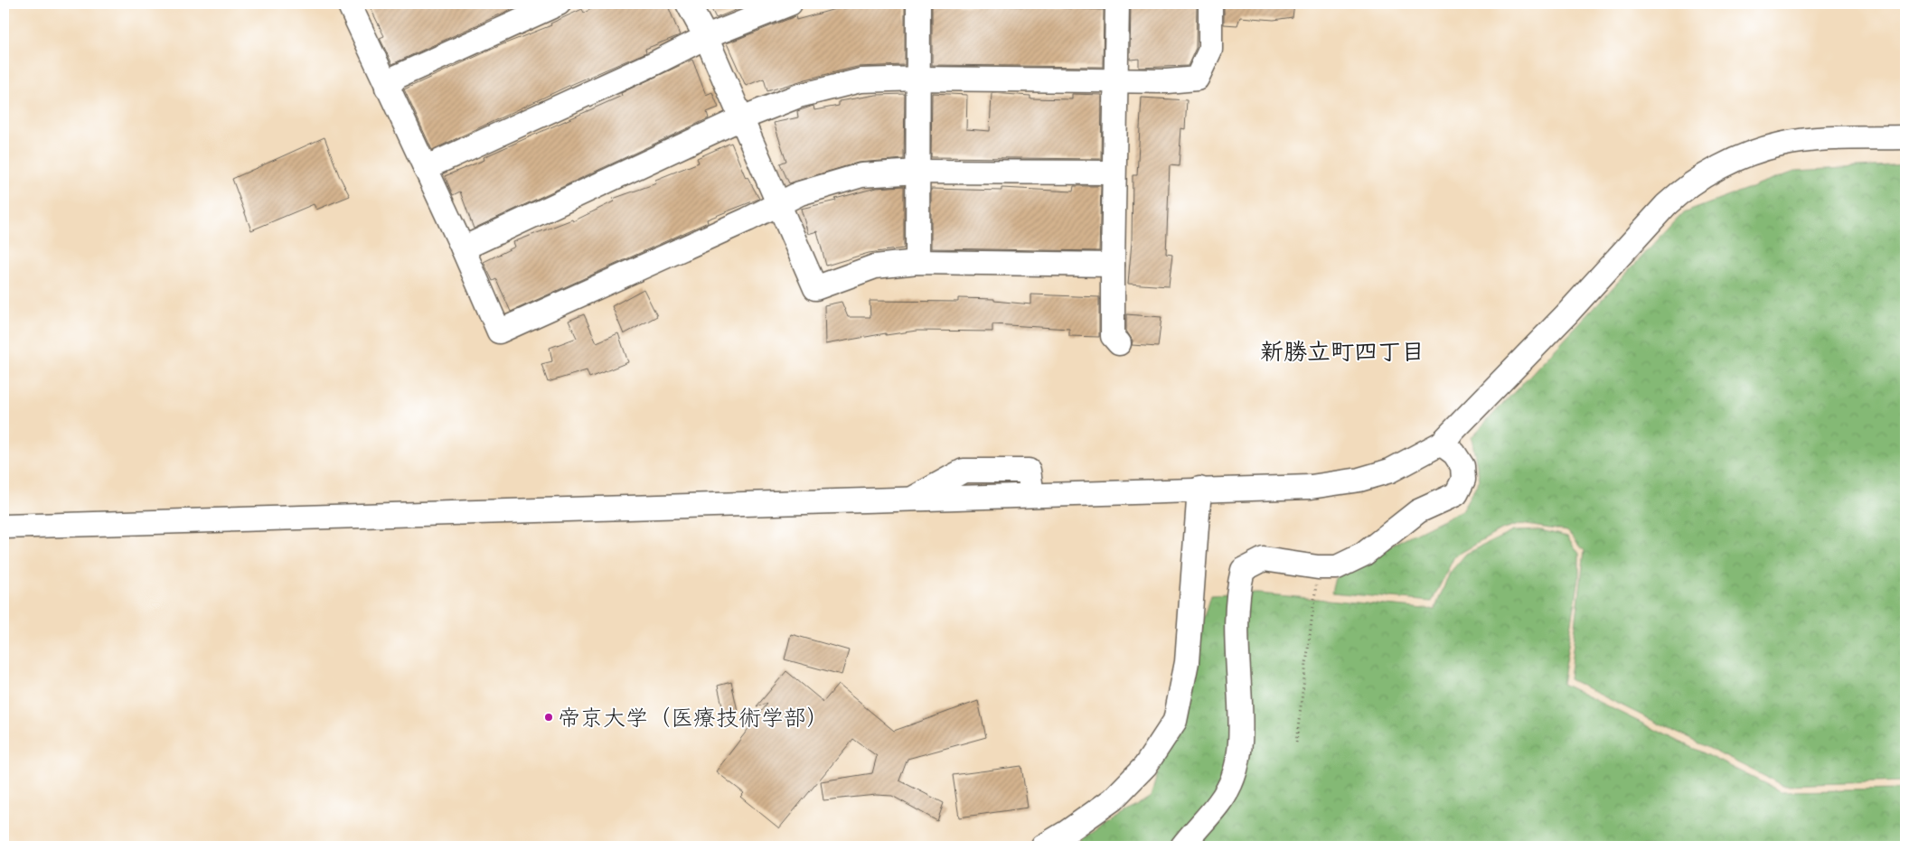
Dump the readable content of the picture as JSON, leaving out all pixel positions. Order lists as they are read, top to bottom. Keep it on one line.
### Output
{"districts":["新勝立町四丁目"],"places":["帝京大学（医療技術学部）"]}
